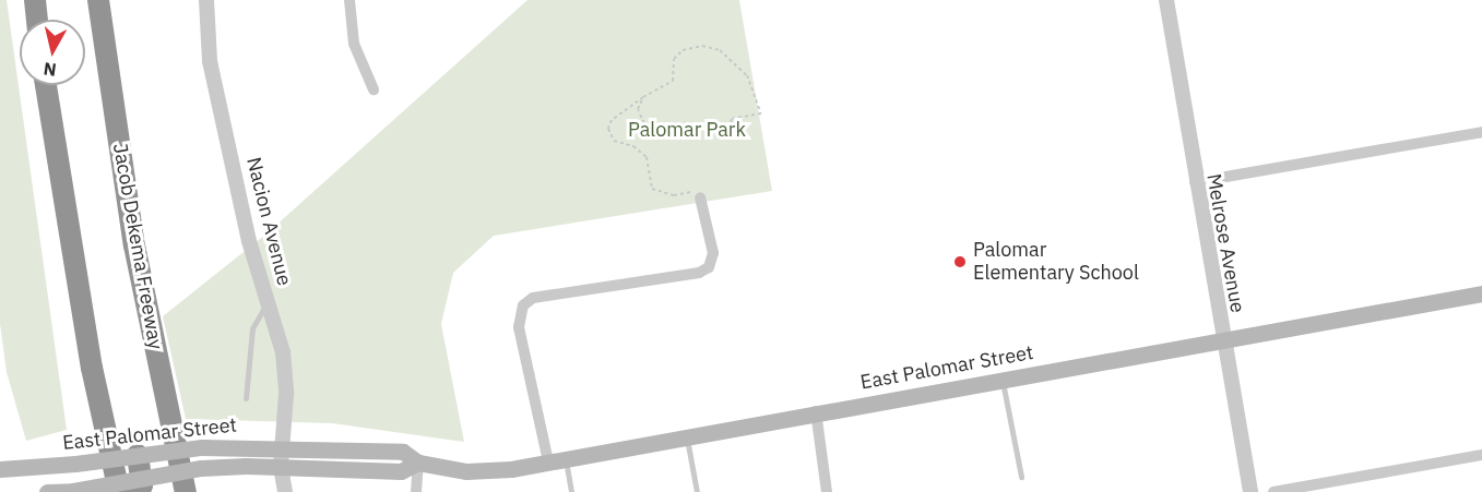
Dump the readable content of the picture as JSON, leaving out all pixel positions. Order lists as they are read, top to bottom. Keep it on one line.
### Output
{"streets":{"highway":["Jacob Dekema Freeway"],"main road":["East Palomar Street"],"street":["Nacion Avenue","Melrose Avenue"]},"crossings":[["Nacion Avenue","East Palomar Street"],["Melrose Avenue","East Palomar Street"]],"parks":["Palomar Park"],"places":["Palomar Elementary School"],"north":"bottom"}
